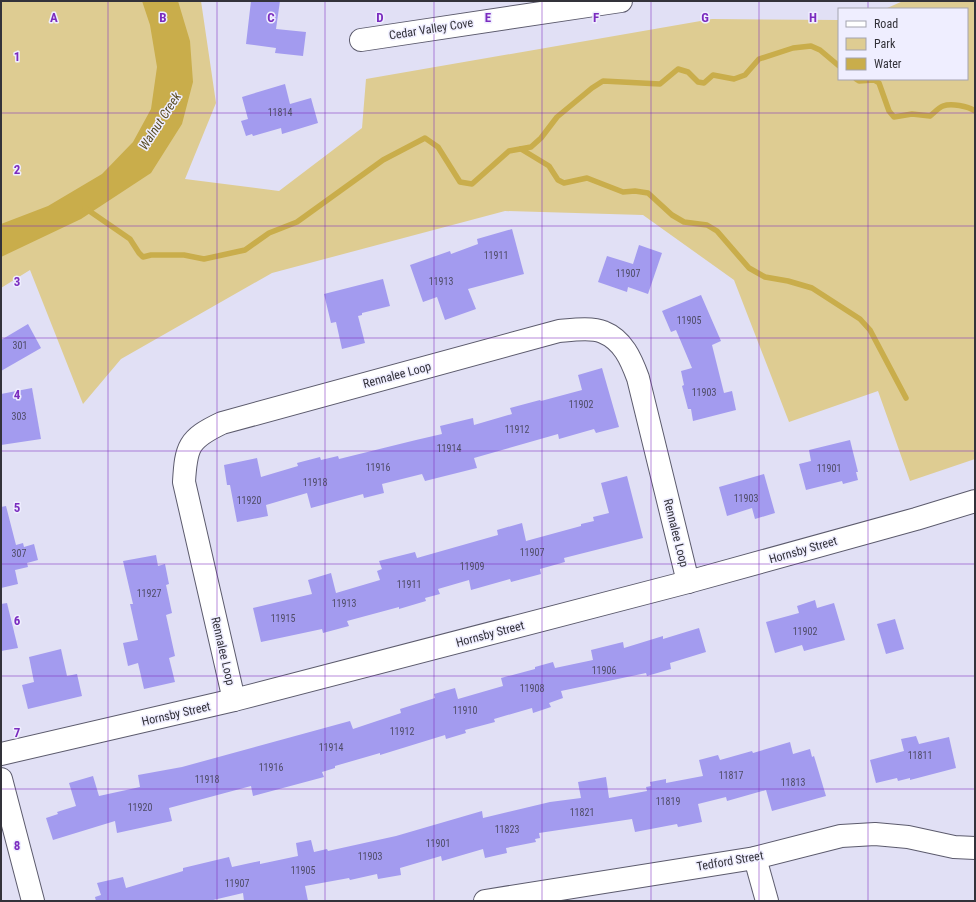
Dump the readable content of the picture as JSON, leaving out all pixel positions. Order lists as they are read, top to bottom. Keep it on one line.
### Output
{"streets":{"street":["Cedar Valley Cove","Rennalee Loop","Hornsby Street","Tedford Street"]},"crossings":[["Rennalee Loop","Hornsby Street"]],"water":["Walnut Creek"],"house_numbers":["11814","11911","11907","11913","11905","301","11903","11902","303","11912","11914","11916","11901","11918","11903","11920","11907","307","11909","11911","11927","11913","11915","11902","11906","11908","11910","11912","11914","11811","11916","11817","11918","11813","11819","11920","11821","11823","11901","11903","11905","11907"],"legend":["Road","Park","Water"],"grid":{"columns":["A","B","C","D","E","F","G","H"],"rows":["1","2","3","4","5","6","7","8"]}}
